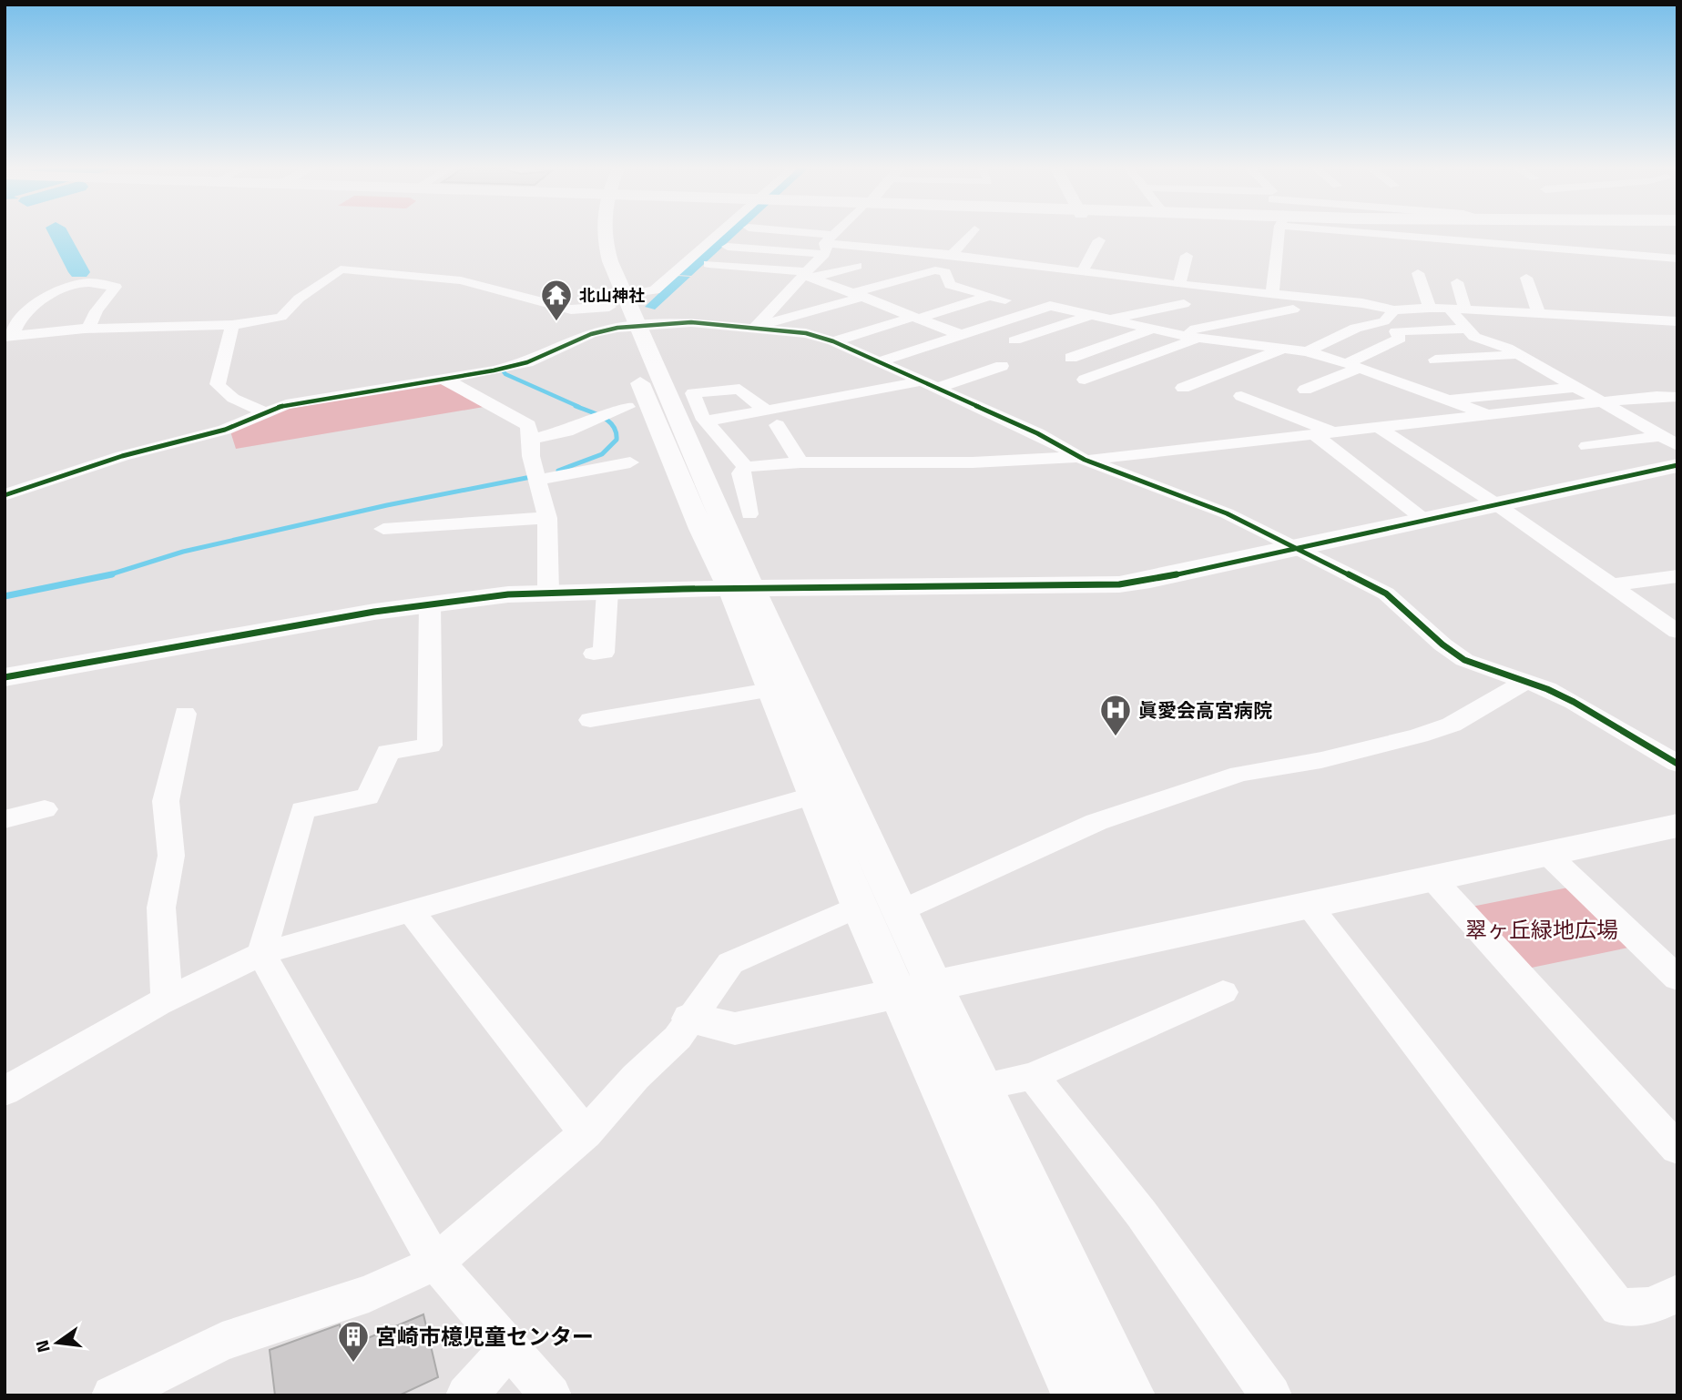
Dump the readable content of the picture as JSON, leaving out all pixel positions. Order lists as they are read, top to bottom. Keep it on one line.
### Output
{"parks":["翠ヶ丘緑地広場"],"places":{"temple":["北山神社"],"hospital":["眞愛会高宮病院"],"building":["宮崎市檍児童センター"]},"north":"left"}
